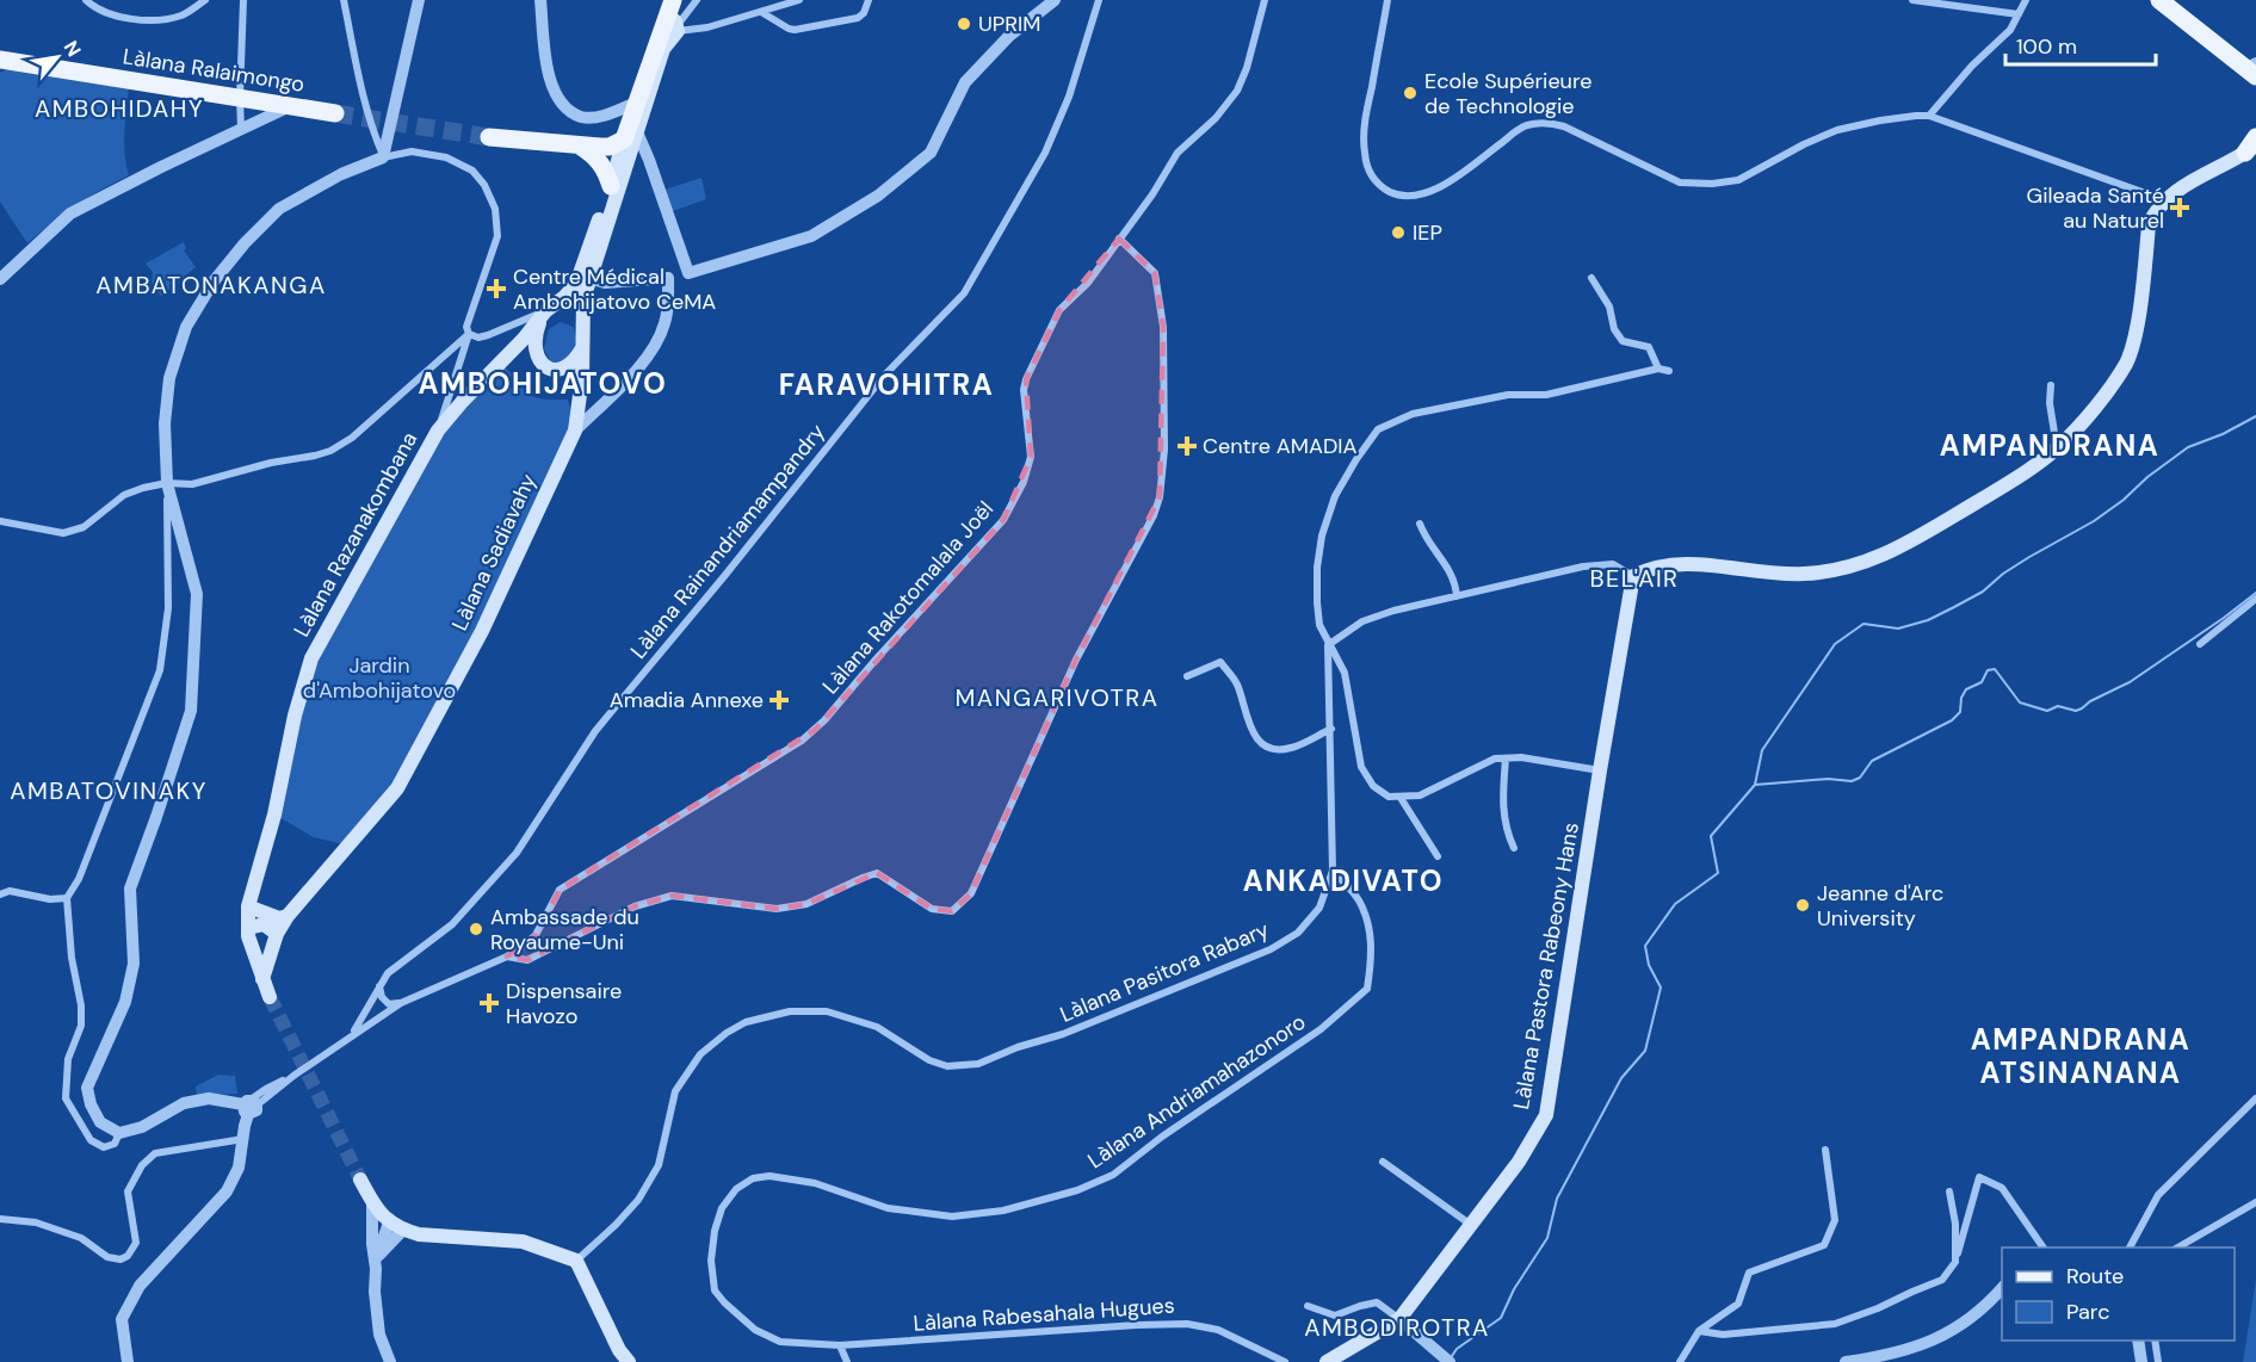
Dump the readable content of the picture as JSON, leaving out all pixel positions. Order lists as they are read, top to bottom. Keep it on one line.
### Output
{"streets":{"main road":["Làlana Ralaimongo","Làlana Razanakombana","Làlana Sadiavahy","Làlana Pastora Rabeony Hans"],"street":["Làlana Rainandriamampandry","Làlana Rakotomalala Joël","Làlana Pasitora Rabary","Làlana Andriamahazonoro","Làlana Rabesahala Hugues"]},"crossings":[["Làlana Razanakombana","Làlana Sadiavahy"],["Làlana Rainandriamampandry","Làlana Rakotomalala Joël"],["Làlana Pasitora Rabary","Làlana Andriamahazonoro"],["Làlana Andriamahazonoro","Làlana Rabesahala Hugues"]],"districts":["AMBOHIDAHY","AMBATONAKANGA","AMBOHIJATOVO","FARAVOHITRA","AMPANDRANA","BEL'AIR","MANGARIVOTRA","AMBATOVINAKY","ANKADIVATO","AMPANDRANA ATSINANANA","AMBODIROTRA"],"parks":["Jardin d'Ambohijatovo"],"places":{"other":["UPRIM","Ecole Supérieure de Technologie","IEP","Jeanne d'Arc University","Ambassade du Royaume-Uni"],"health":["Gileada Santé au Naturel","Centre Médical Ambohijatovo CeMA","Centre AMADIA","Amadia Annexe","Dispensaire Havozo"]},"legend":["Route","Parc"],"scale_bar":"100 m","north":"top right"}
